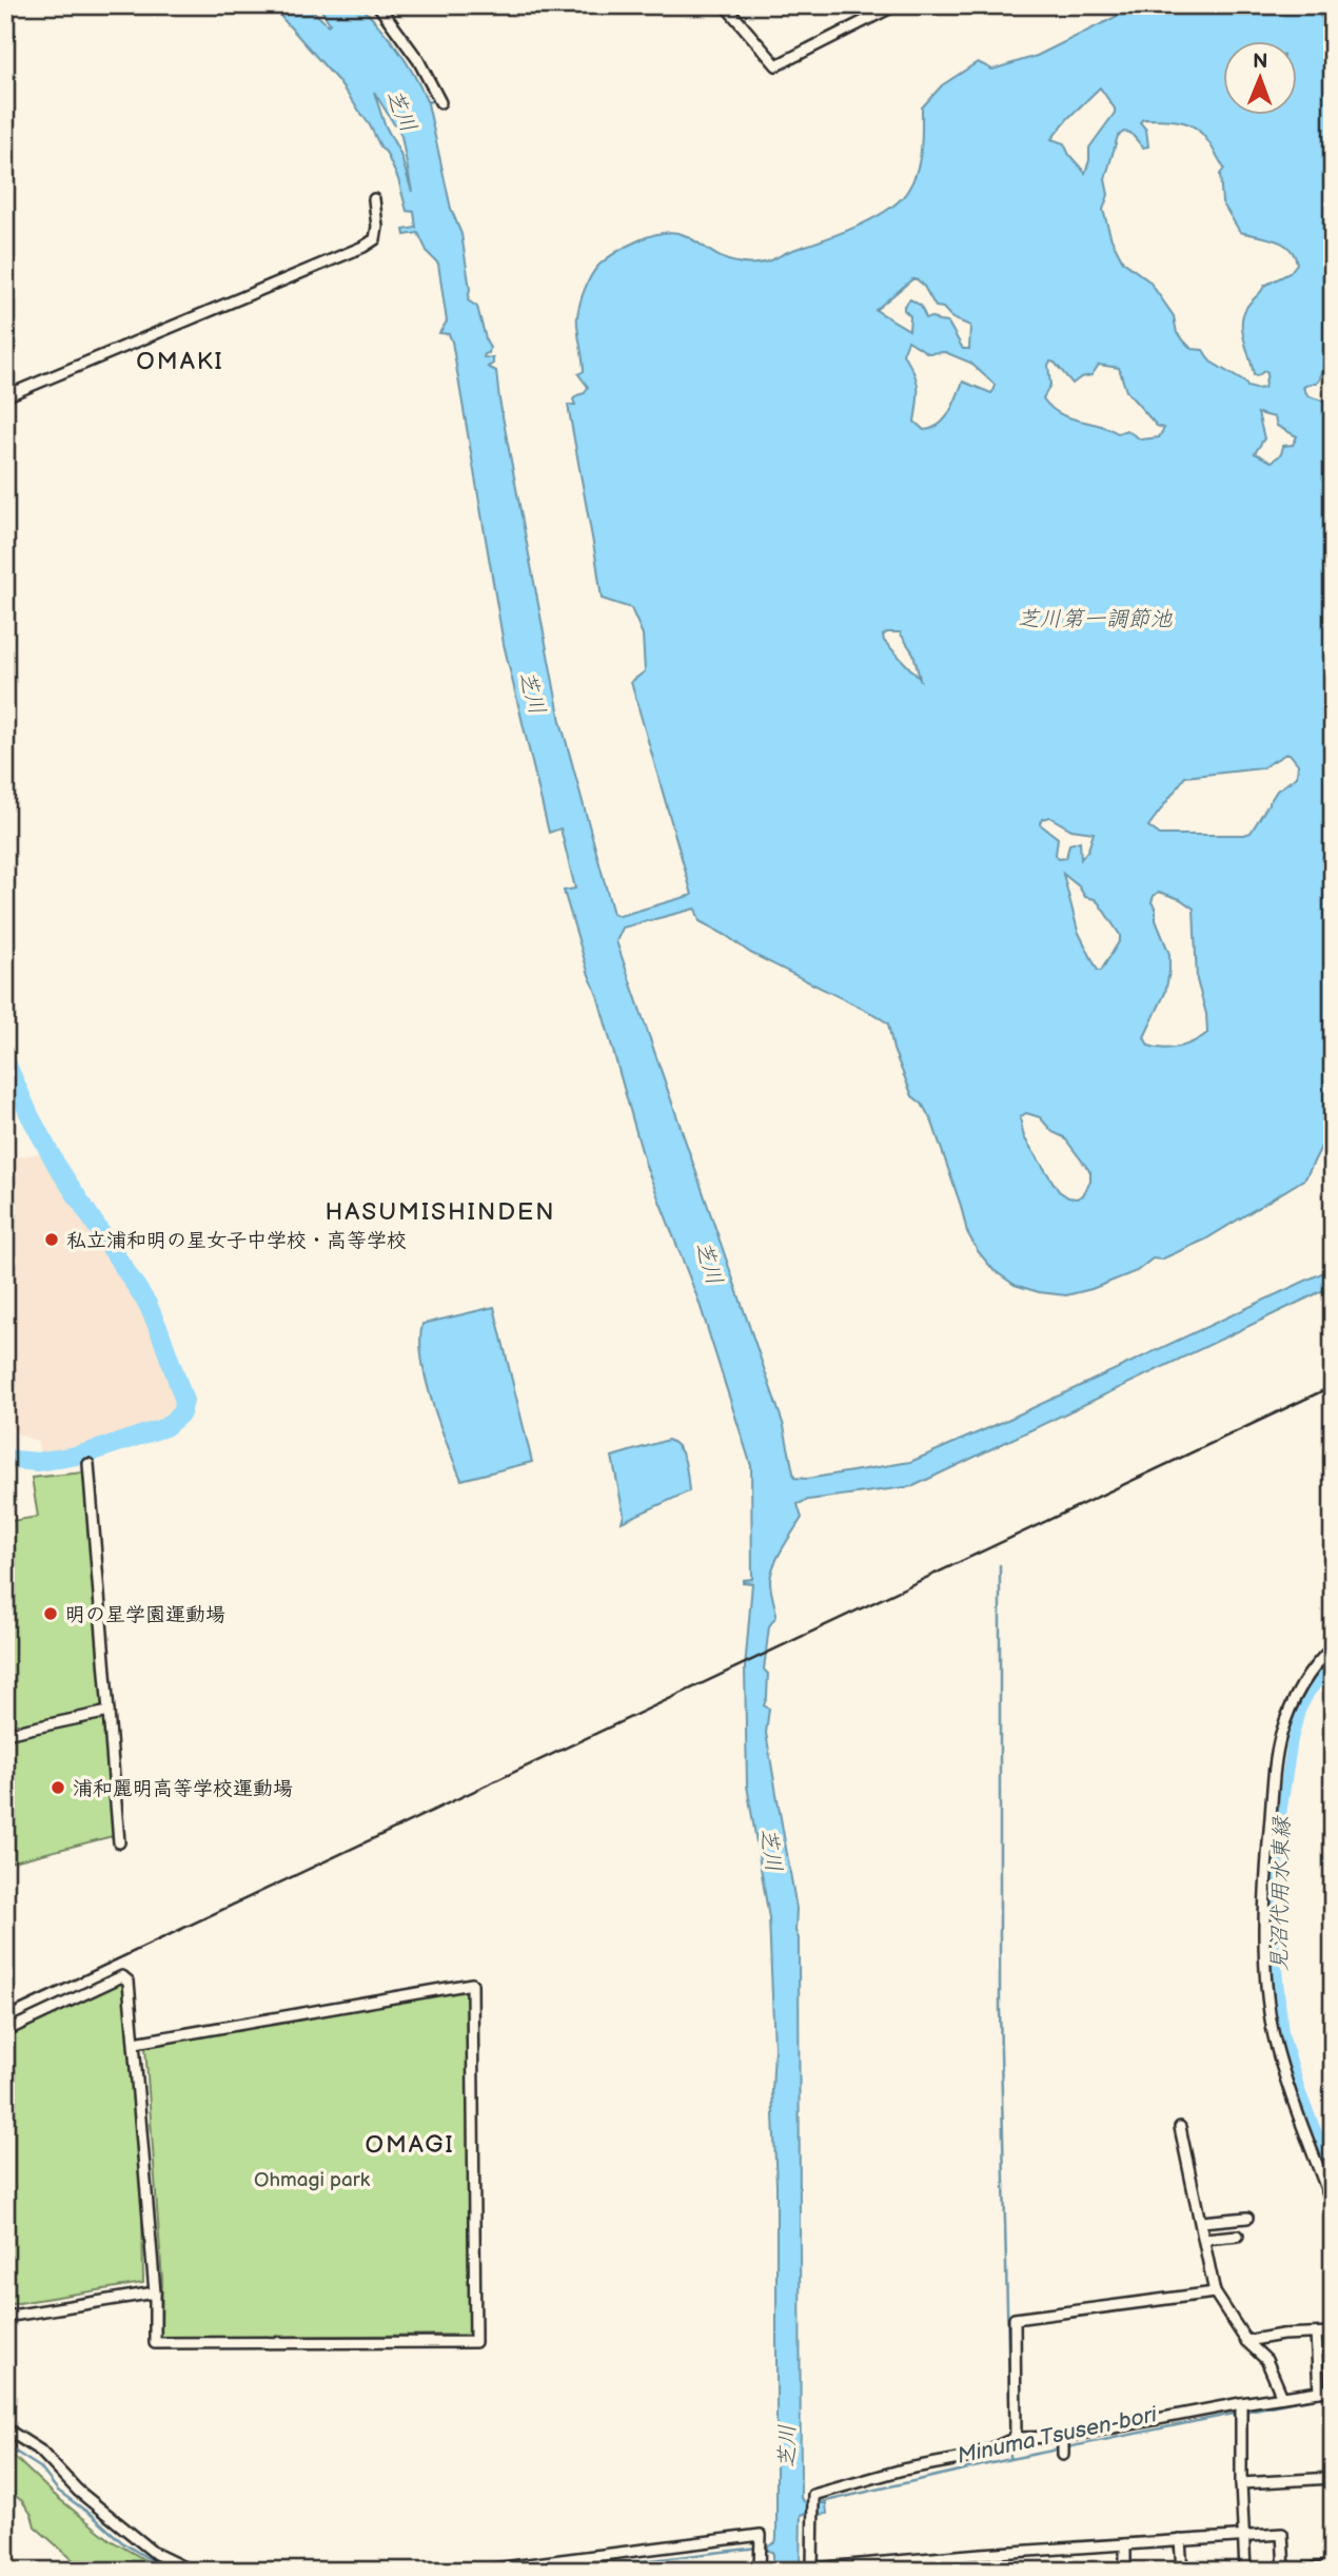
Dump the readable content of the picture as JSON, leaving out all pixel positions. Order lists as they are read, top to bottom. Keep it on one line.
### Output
{"districts":["OMAKI","HASUMISHINDEN","OMAGI"],"water":["芝川","芝川第一調節池","見沼代用水東縁","Minuma Tsusen-bori"],"parks":["Ohmagi park"],"places":["私立浦和明の星女子中学校・高等学校","明の星学園運動場","浦和麗明高等学校運動場"],"north":"top"}
